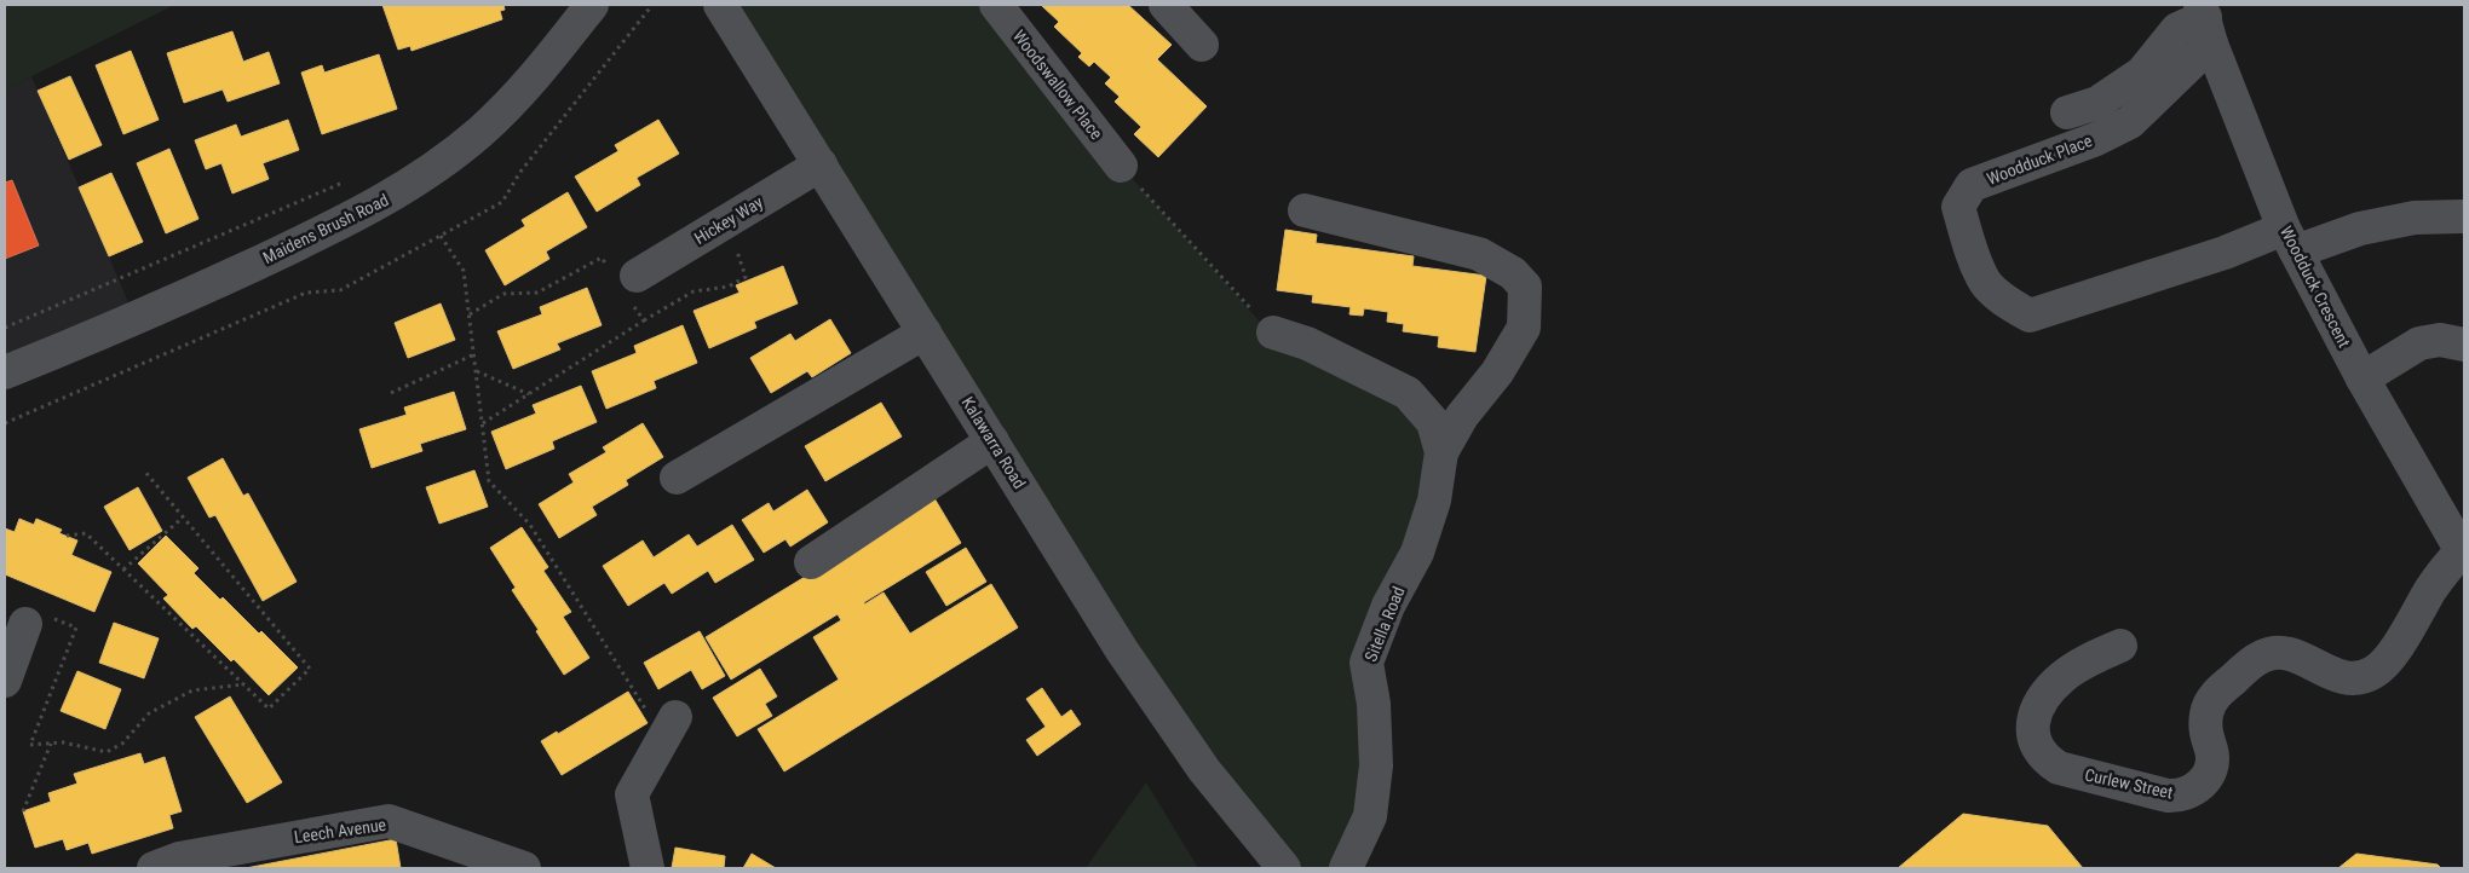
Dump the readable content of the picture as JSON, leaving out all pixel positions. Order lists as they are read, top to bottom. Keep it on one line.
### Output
{"streets":{"street":["Woodswallow Place","Woodduck Place","Hickey Way","Maidens Brush Road","Woodduck Crescent","Kalawarra Road","Sitella Road","Curlew Street","Leech Avenue"]},"crossings":[["Woodduck Place","Woodduck Crescent"],["Hickey Way","Kalawarra Road"],["Woodduck Crescent","Curlew Street"]]}
